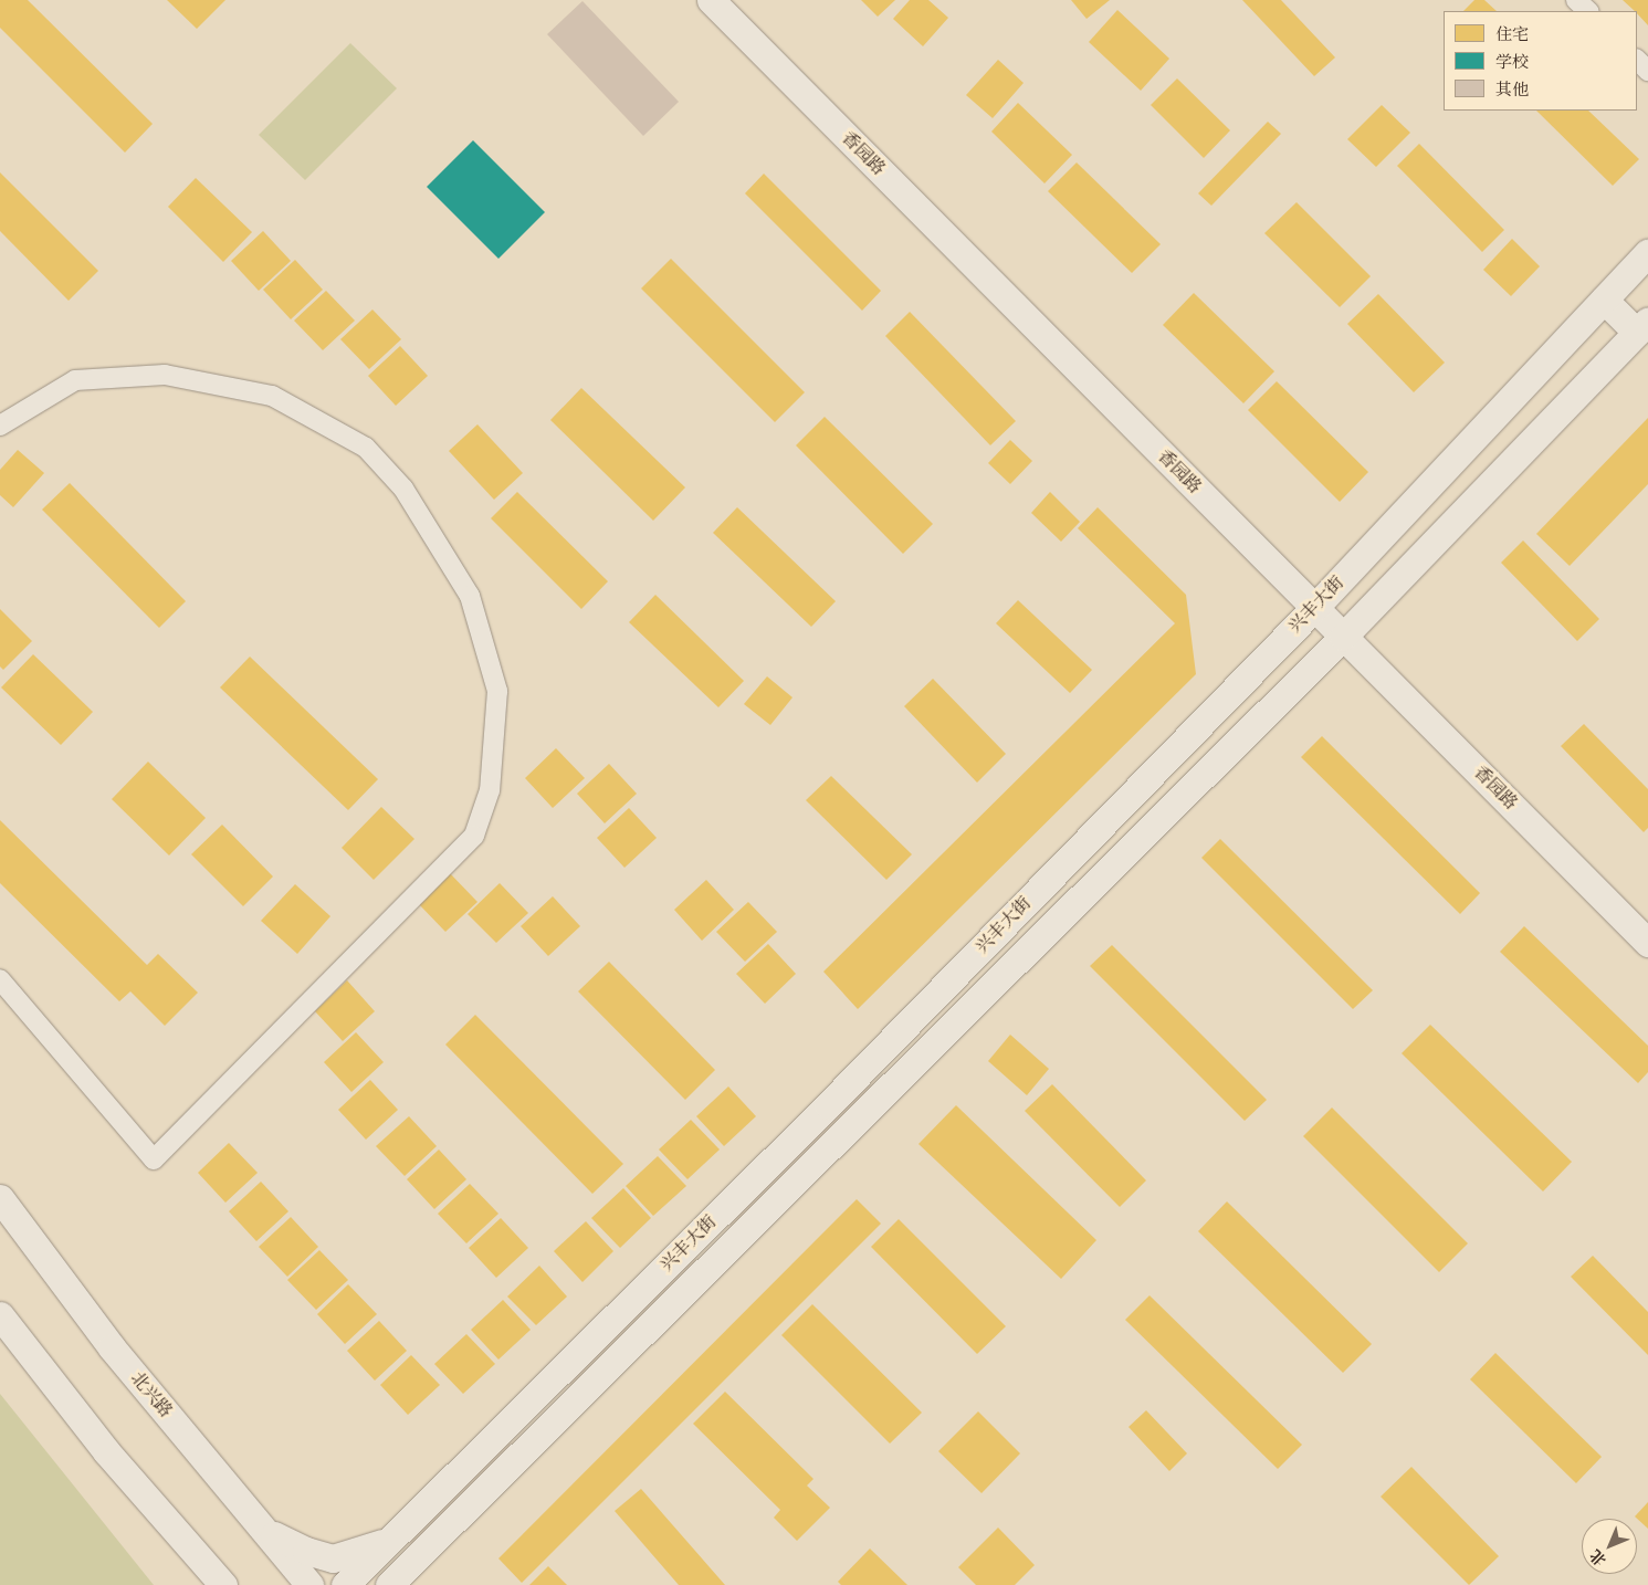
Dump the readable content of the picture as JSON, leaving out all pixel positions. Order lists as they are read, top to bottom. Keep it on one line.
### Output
{"streets":{"main road":["香园路","兴丰大街","北兴路"]},"crossings":[["香园路","兴丰大街"]],"legend":["住宅","学校","其他"],"north":"bottom left"}
